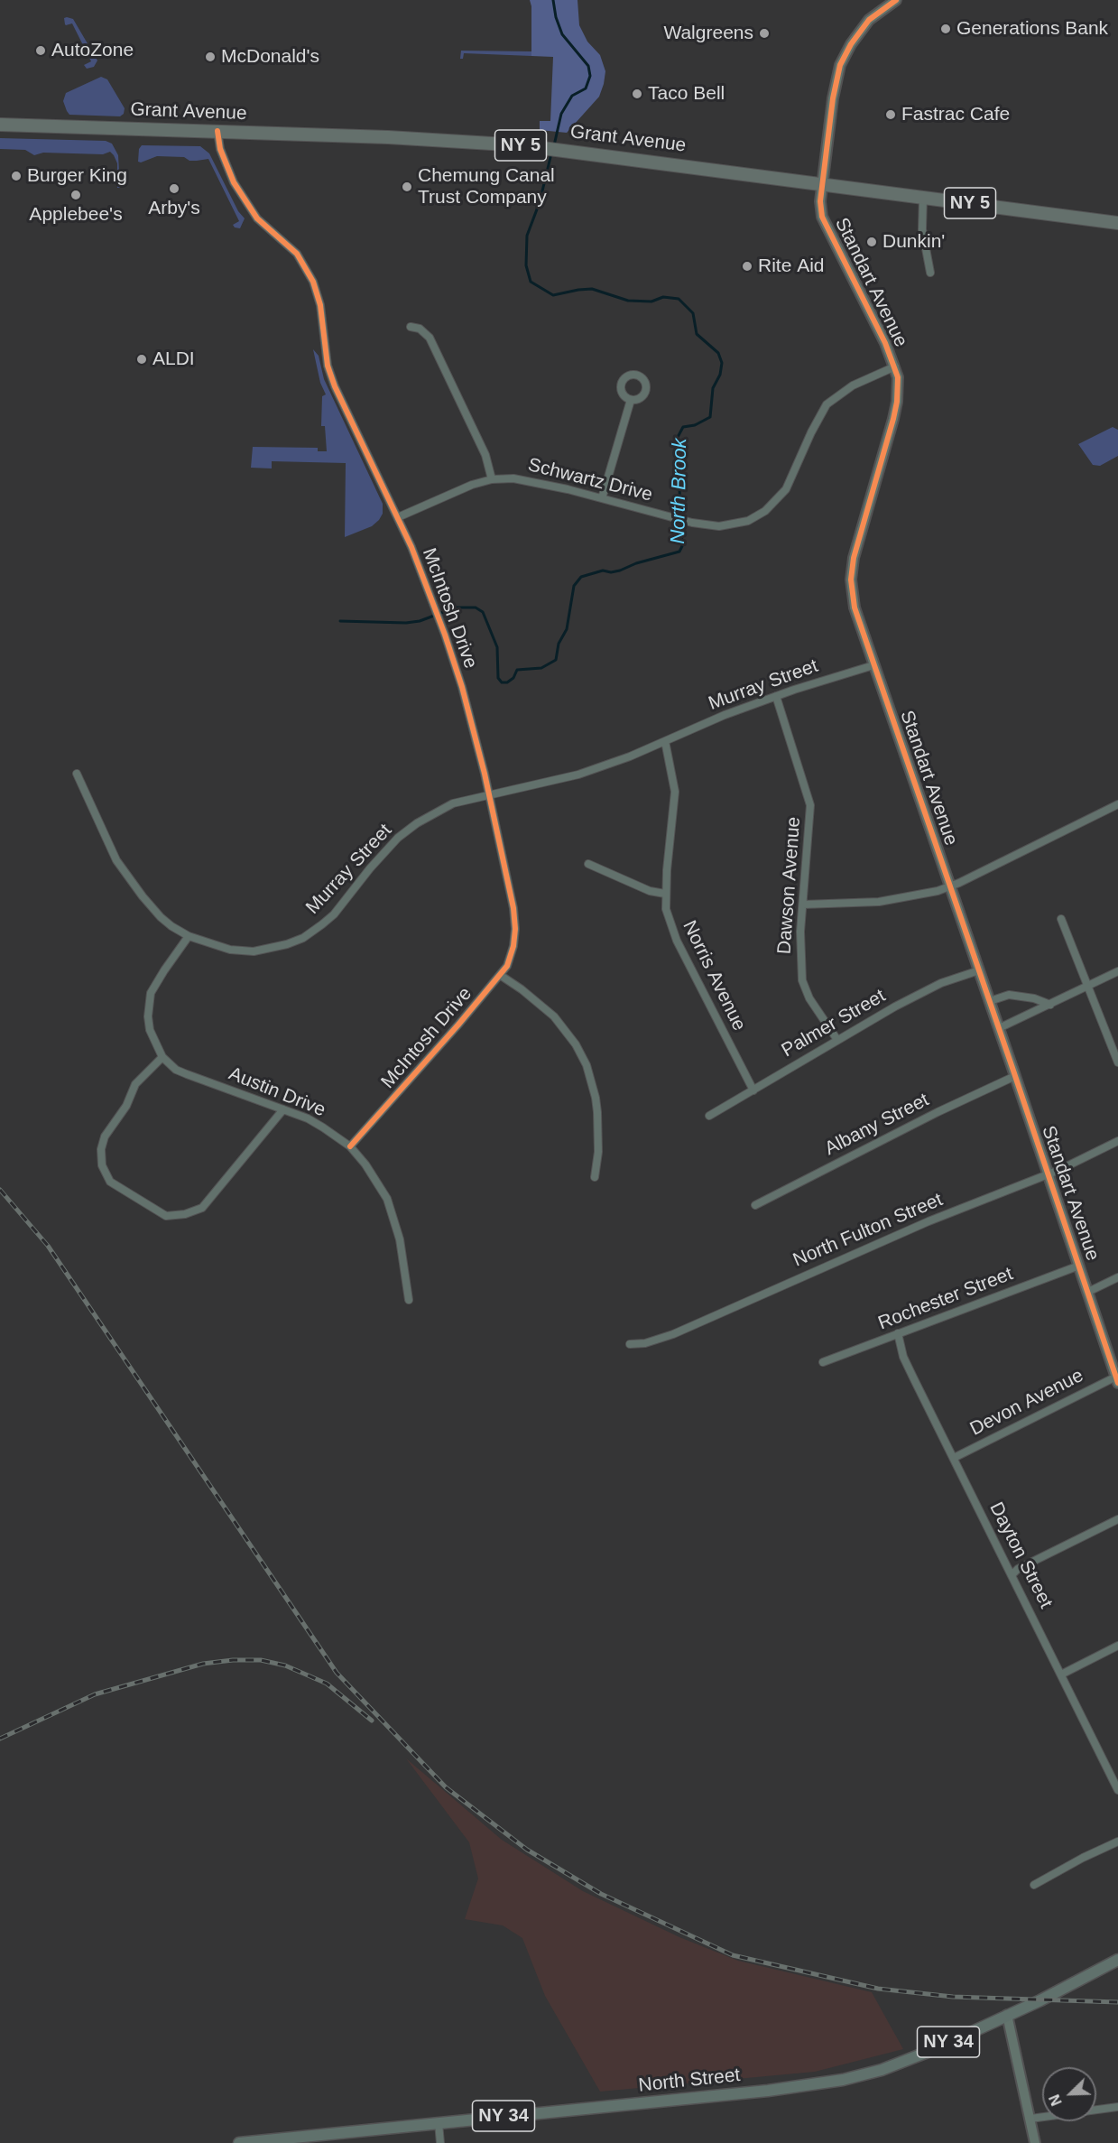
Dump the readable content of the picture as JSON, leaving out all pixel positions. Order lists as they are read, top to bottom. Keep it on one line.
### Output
{"streets":{"highway":["Grant Avenue","NY 5"],"main road":["NY 34","North Street"],"street":["Standart Avenue","Schwartz Drive","McIntosh Drive","Murray Street","Dawson Avenue","Norris Avenue","Palmer Street","Austin Drive","Albany Street","North Fulton Street","Rochester Street","Devon Avenue","Dayton Street"]},"crossings":[["Grant Avenue","Standart Avenue"],["Grant Avenue","McIntosh Drive"],["Standart Avenue","Schwartz Drive"],["Standart Avenue","Murray Street"],["Standart Avenue","Palmer Street"],["Standart Avenue","Albany Street"],["Standart Avenue","North Fulton Street"],["Standart Avenue","Rochester Street"],["Standart Avenue","Devon Avenue"],["Schwartz Drive","McIntosh Drive"],["McIntosh Drive","Murray Street"],["McIntosh Drive","Austin Drive"],["Murray Street","Dawson Avenue"],["Murray Street","Norris Avenue"],["Murray Street","Austin Drive"],["Dawson Avenue","Palmer Street"],["Norris Avenue","Palmer Street"],["Rochester Street","Dayton Street"],["Devon Avenue","Dayton Street"]],"water":["North Brook"],"places":["Generations Bank","Walgreens","AutoZone","McDonald's","Taco Bell","Fastrac Cafe","Burger King","Chemung Canal Trust Company","Arby's","Applebee's","Dunkin'","Rite Aid","ALDI"],"north":"bottom left"}
